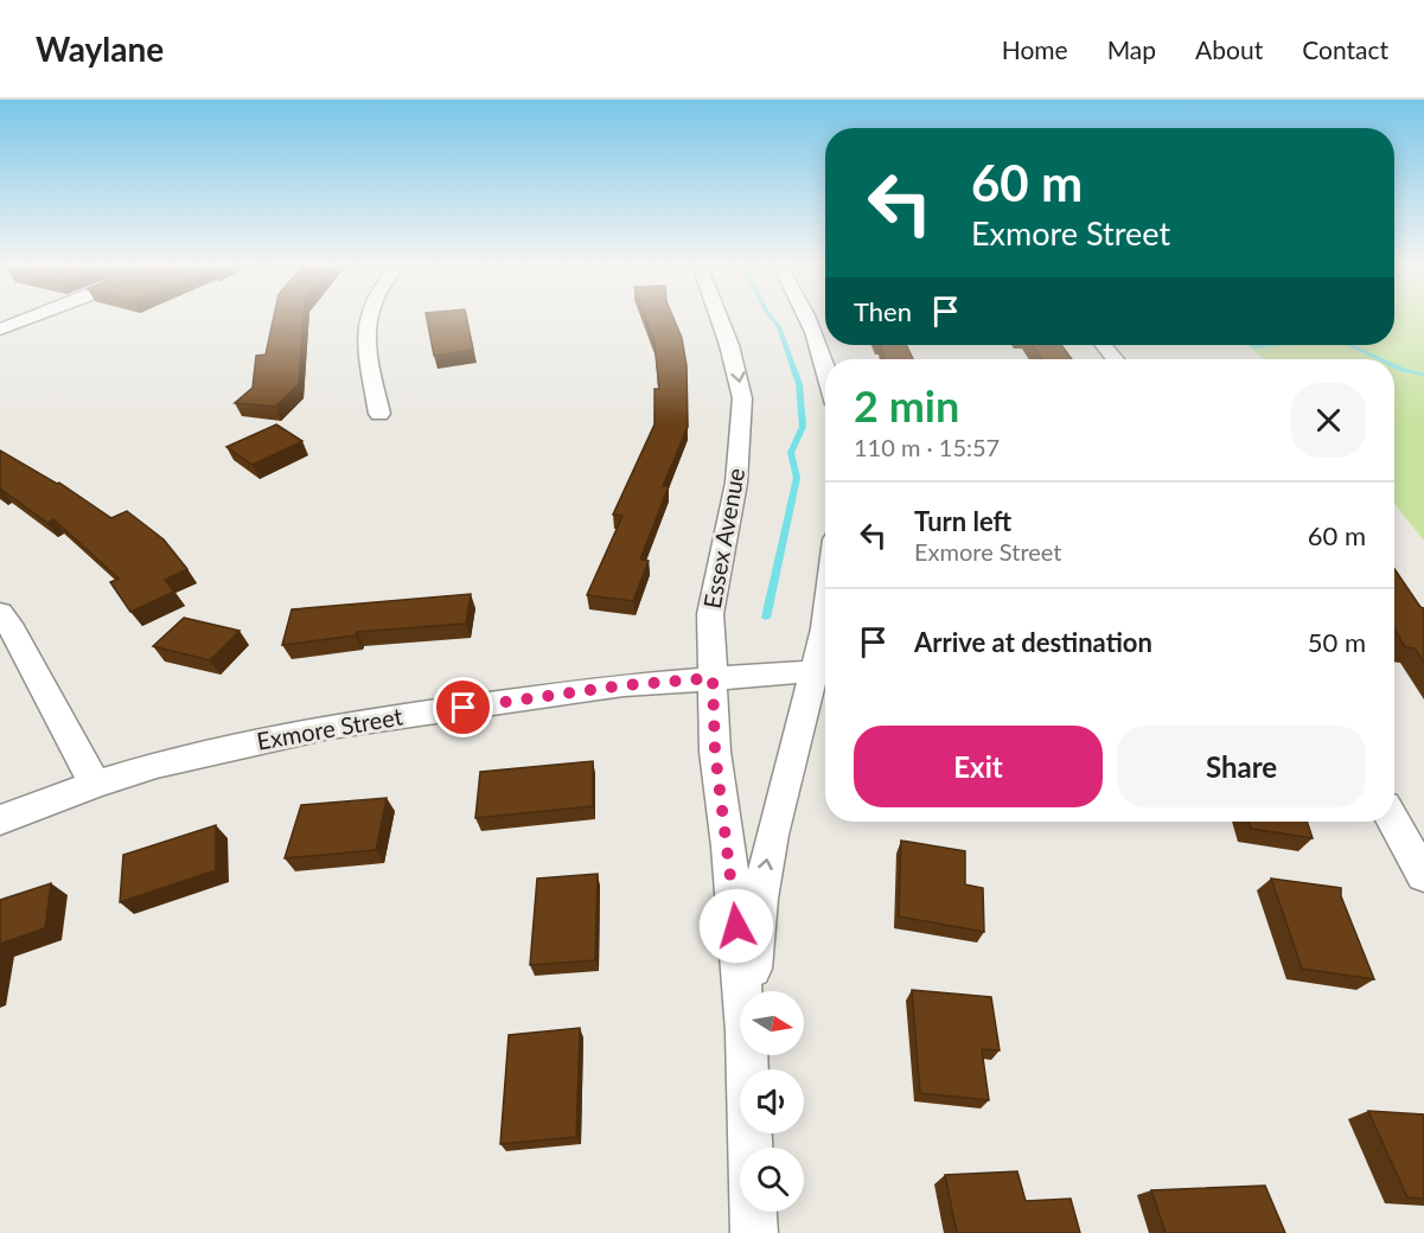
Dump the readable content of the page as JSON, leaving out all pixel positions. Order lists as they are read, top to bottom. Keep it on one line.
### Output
{"streets":{"street":["Essex Avenue","Exmore Street"]},"crossings":[["Essex Avenue","Exmore Street"]],"north":"right","page":{"header":"Waylane","nav":["Home","Map","About","Contact"],"turn":["60 m","Exmore Street"],"then":"Then","heading":["2 min","110 m · 15:57"],"list":[{"name":"Turn left","note":"Exmore Street","value":"60 m"},{"name":"Arrive at destination","value":"50 m"}],"buttons":["Exit","Share"]}}
